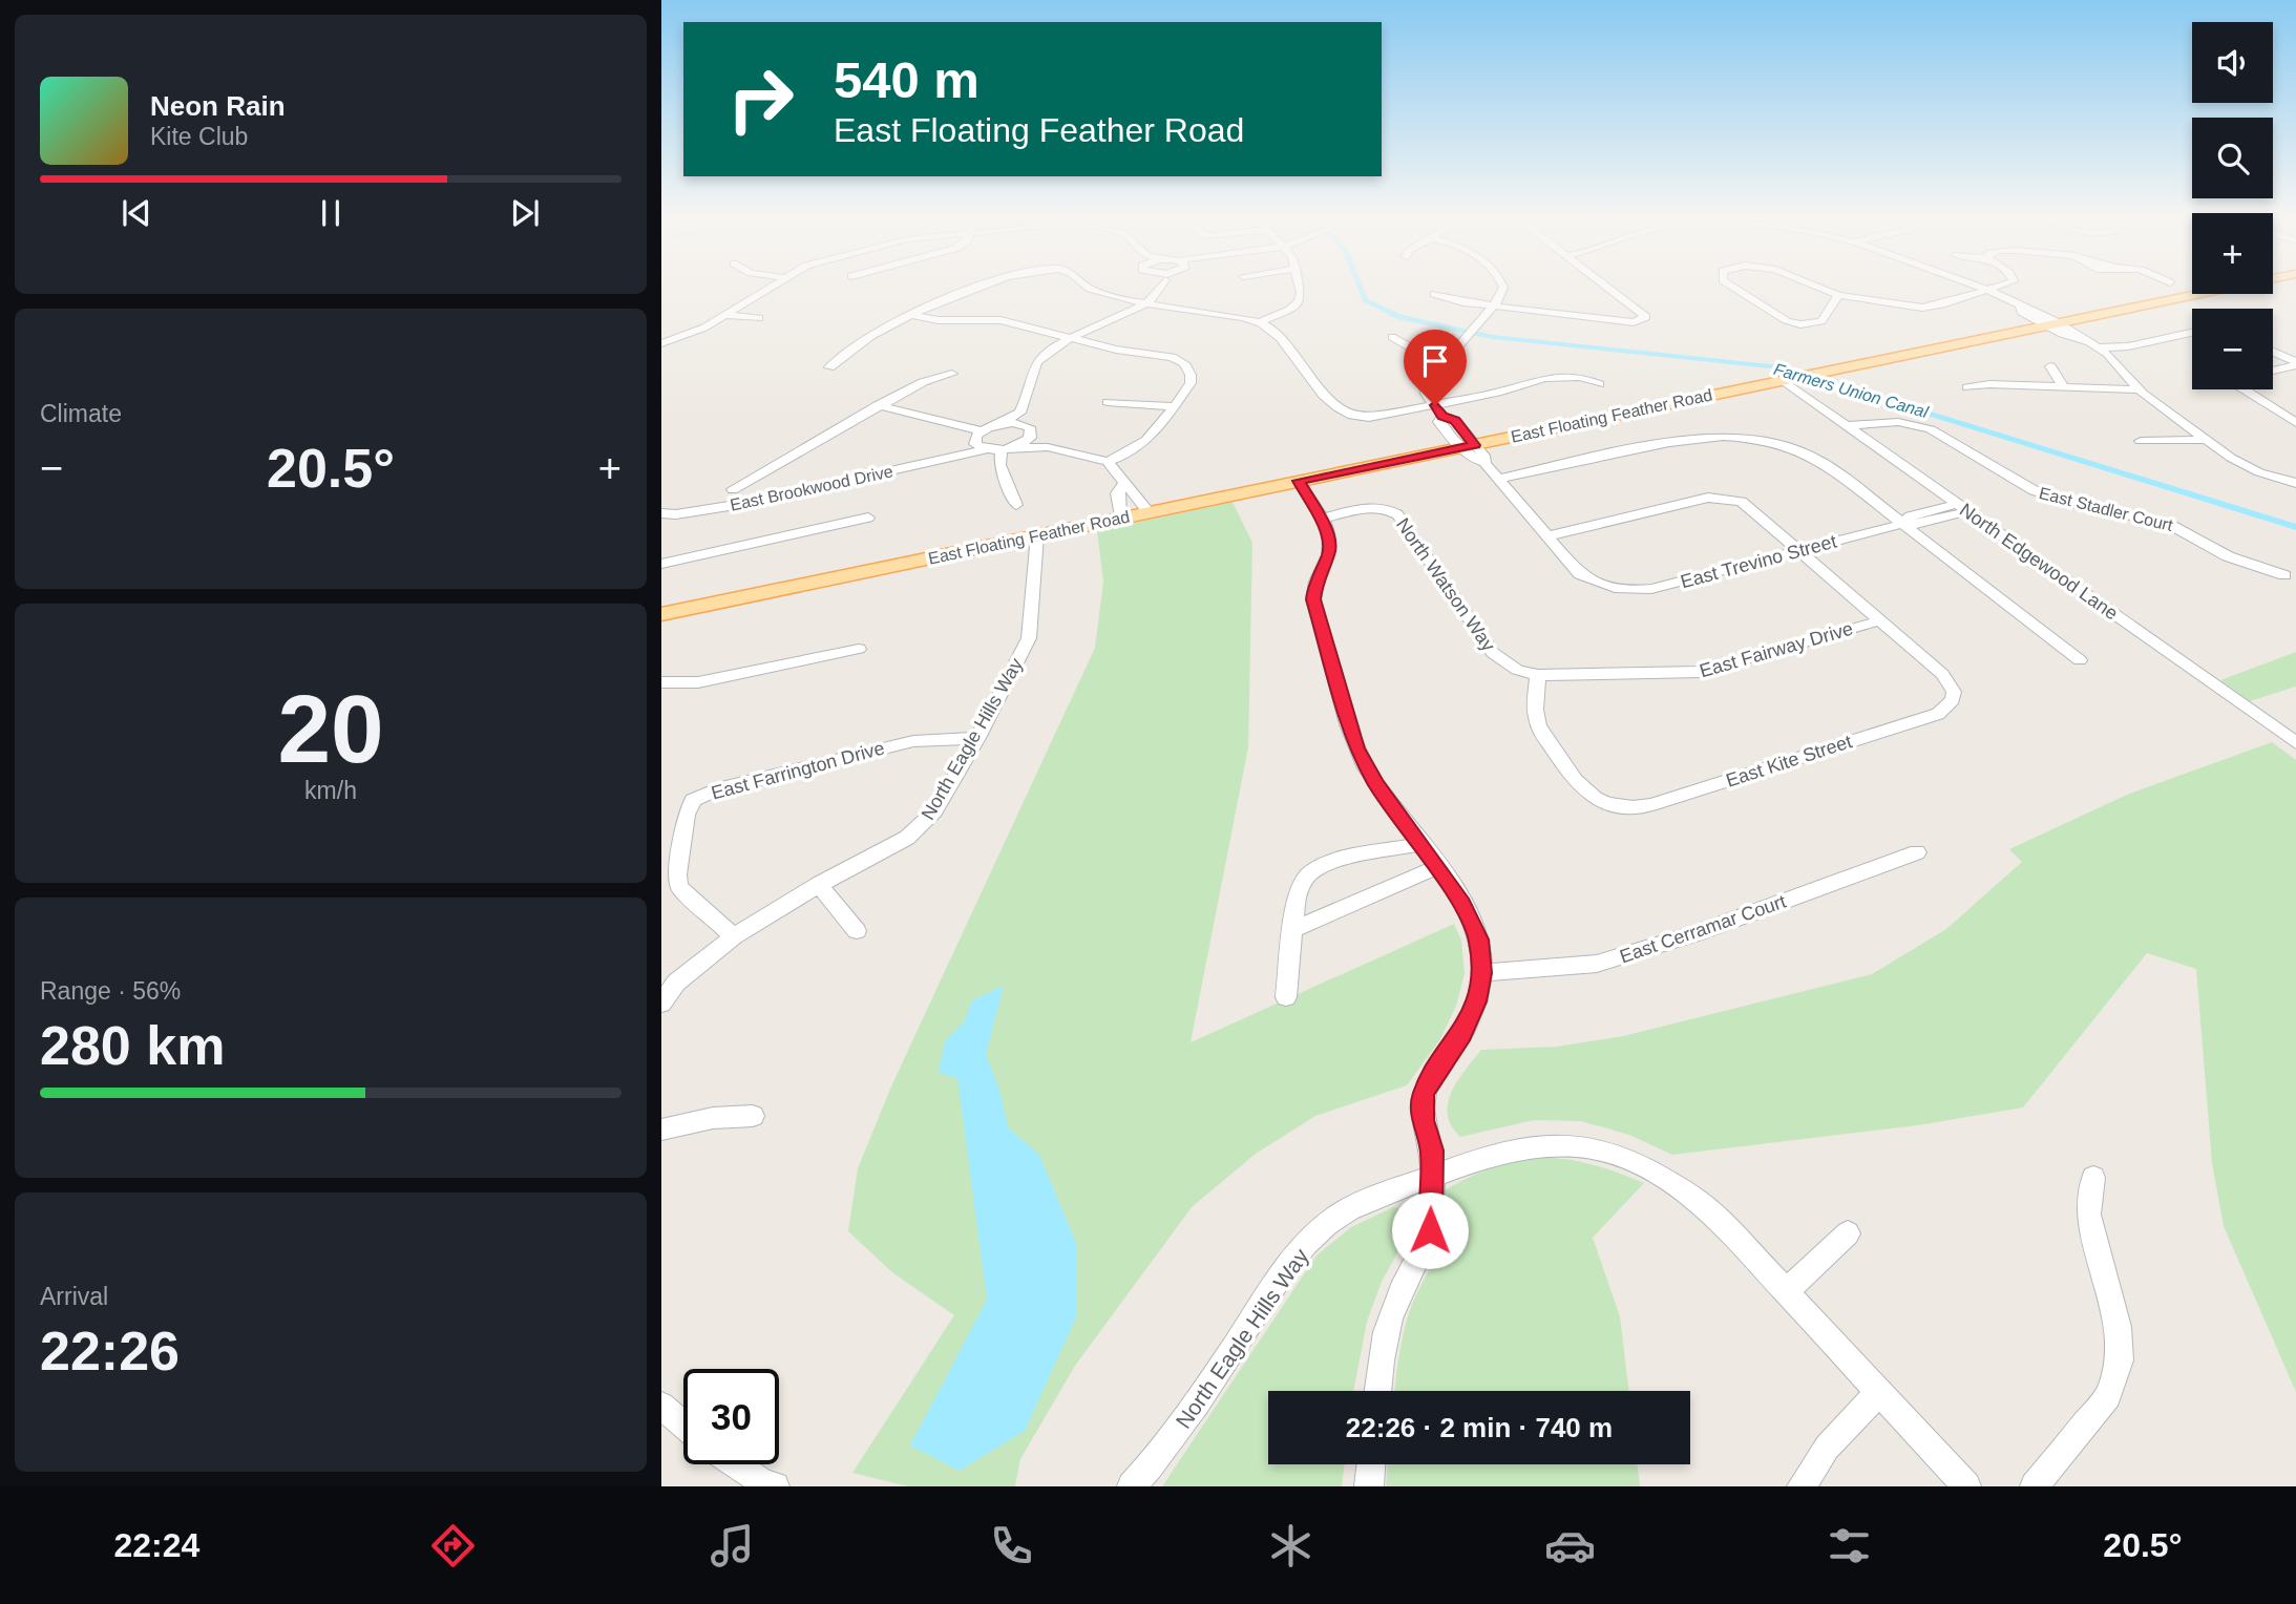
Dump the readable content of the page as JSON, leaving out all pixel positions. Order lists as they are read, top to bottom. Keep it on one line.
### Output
{"streets":{"main road":["East Floating Feather Road"],"street":["East Brookwood Drive","East Stadler Court","East Trevino Street","North Edgewood Lane","North Watson Way","East Fairway Drive","North Eagle Hills Way","East Kite Street","East Farrington Drive","East Cerramar Court"]},"crossings":[["East Floating Feather Road","North Edgewood Lane"],["East Floating Feather Road","North Eagle Hills Way"],["East Stadler Court","North Edgewood Lane"],["East Trevino Street","North Edgewood Lane"],["North Watson Way","East Fairway Drive"],["East Fairway Drive","East Kite Street"],["North Eagle Hills Way","East Farrington Drive"]],"water":["Farmers Union Canal"],"page":{"map_buttons":["+","−"],"turn":["540 m","East Floating Feather Road"],"song":["Neon Rain","Kite Club"],"tile":["Climate",["20","km/h"],["Range · 56%","280 km"],["Arrival","22:26"]],"heat":["−","20.5°","+"],"limit":"30","trip":"22:26 · 2 min · 740 m","tabs":["22:24","20.5°"]}}
